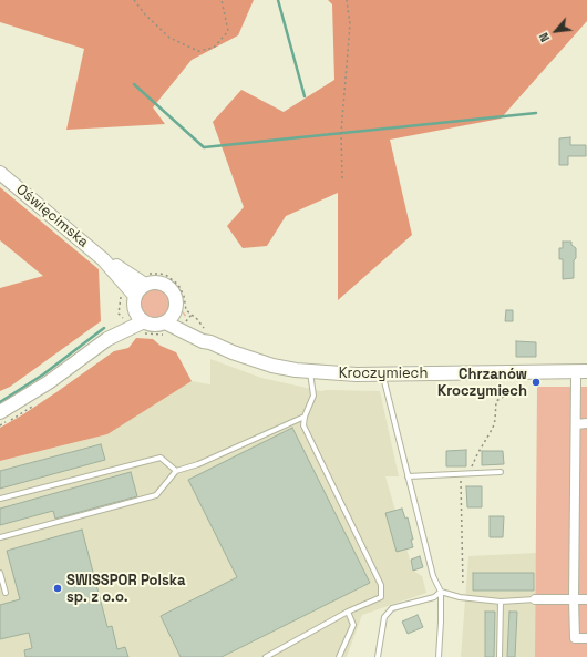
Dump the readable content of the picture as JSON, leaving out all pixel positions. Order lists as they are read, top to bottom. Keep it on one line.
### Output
{"streets":{"main road":["Oświęcimska","Kroczymiech"]},"crossings":[["Oświęcimska","Kroczymiech"]],"places":["Chrzanów Kroczymiech","SWISSPOR Polska sp. z o.o."],"north":"bottom left"}
